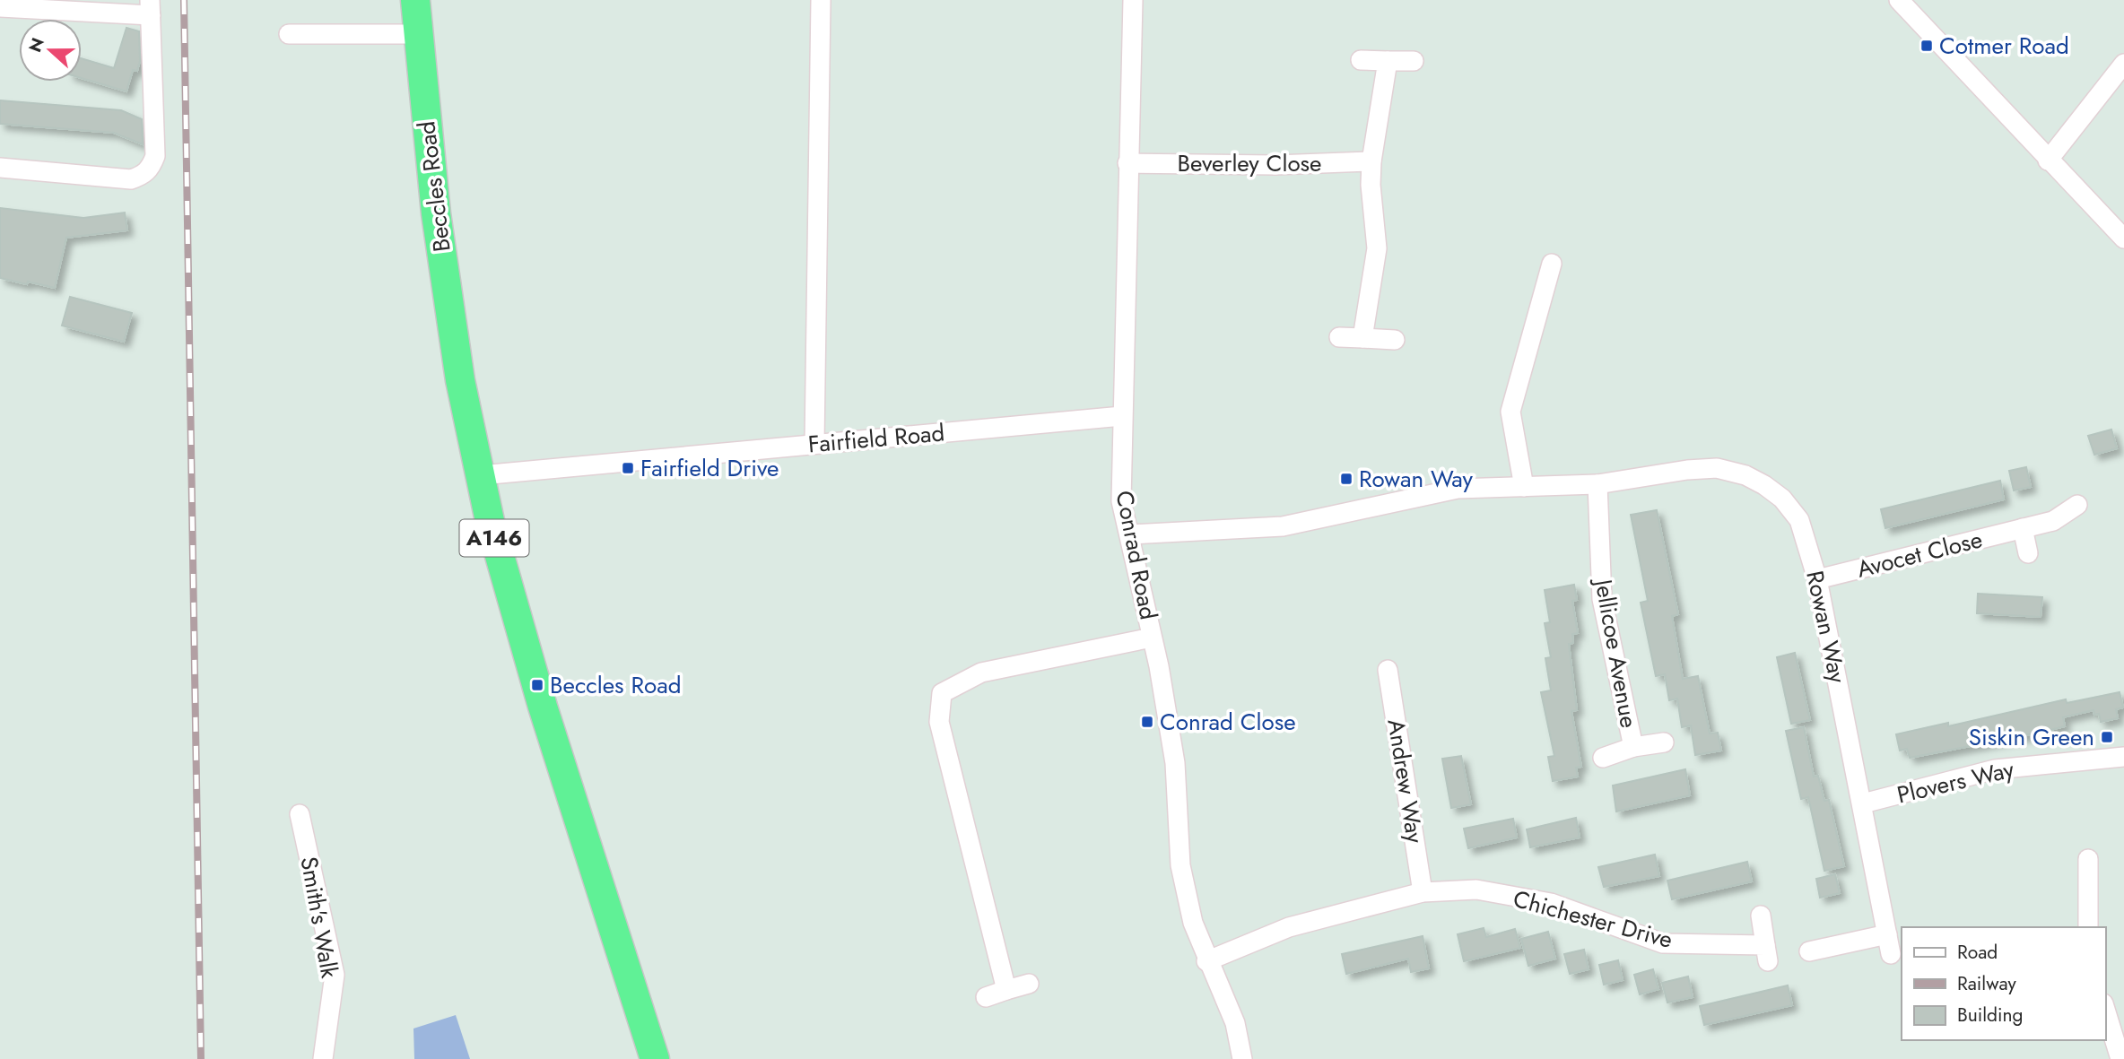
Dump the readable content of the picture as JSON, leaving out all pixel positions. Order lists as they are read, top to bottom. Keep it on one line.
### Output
{"streets":{"highway":["Beccles Road","A146"],"street":["Beverley Close","Fairfield Road","Avocet Close","Conrad Road","Rowan Way","Jellicoe Avenue","Andrew Way","Plovers Way","Smith's Walk","Chichester Drive"]},"crossings":[["Beverley Close","Conrad Road"],["Beccles Road","Fairfield Road"],["Fairfield Road","Conrad Road"],["Avocet Close","Rowan Way"],["Conrad Road","Rowan Way"],["Conrad Road","Chichester Drive"],["Rowan Way","Jellicoe Avenue"],["Rowan Way","Plovers Way"],["Andrew Way","Chichester Drive"]],"places":{"transit":["Cotmer Road","Fairfield Drive","Rowan Way","Beccles Road","Conrad Close","Siskin Green"]},"legend":["Road","Railway","Building"],"north":"left"}
